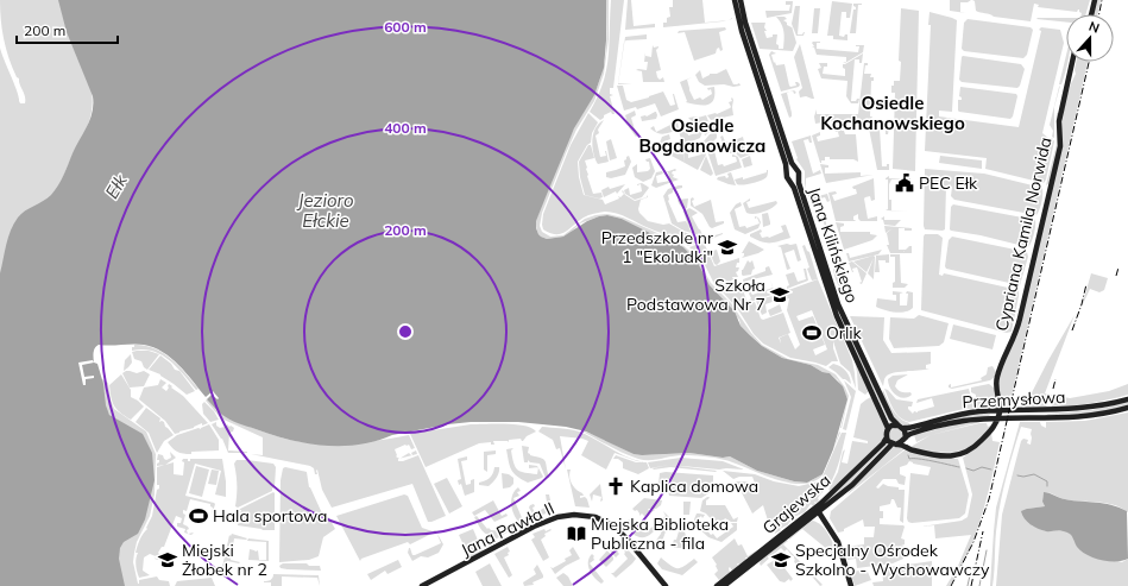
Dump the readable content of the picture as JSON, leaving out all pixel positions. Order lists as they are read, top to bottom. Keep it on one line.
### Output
{"streets":{"street":["Cypriana Kamila Norwida","Jana Kilińskiego","Przemysłowa","Grajewska","Jana Pawła II"]},"crossings":[["Cypriana Kamila Norwida","Jana Kilińskiego"],["Cypriana Kamila Norwida","Przemysłowa"],["Cypriana Kamila Norwida","Grajewska"],["Jana Kilińskiego","Przemysłowa"],["Jana Kilińskiego","Grajewska"],["Przemysłowa","Grajewska"]],"districts":["Osiedle Kochanowskiego","Osiedle Bogdanowicza"],"water":["Ełk","Jezioro Ełckie"],"places":{"public building":["PEC Ełk"],"school or university":["Przedszkole nr 1 \"Ekoludki\"","Szkoła Podstawowa Nr 7","Miejski Żłobek nr 2","Specjalny Ośrodek Szkolno - Wychowawczy"],"sports":["Orlik","Hala sportowa"],"church":["Kaplica domowa"],"library":["Miejska Biblioteka Publiczna - fila"]},"scale_bar":"200 m","north":"top","rings":["600 m","400 m","200 m"]}
